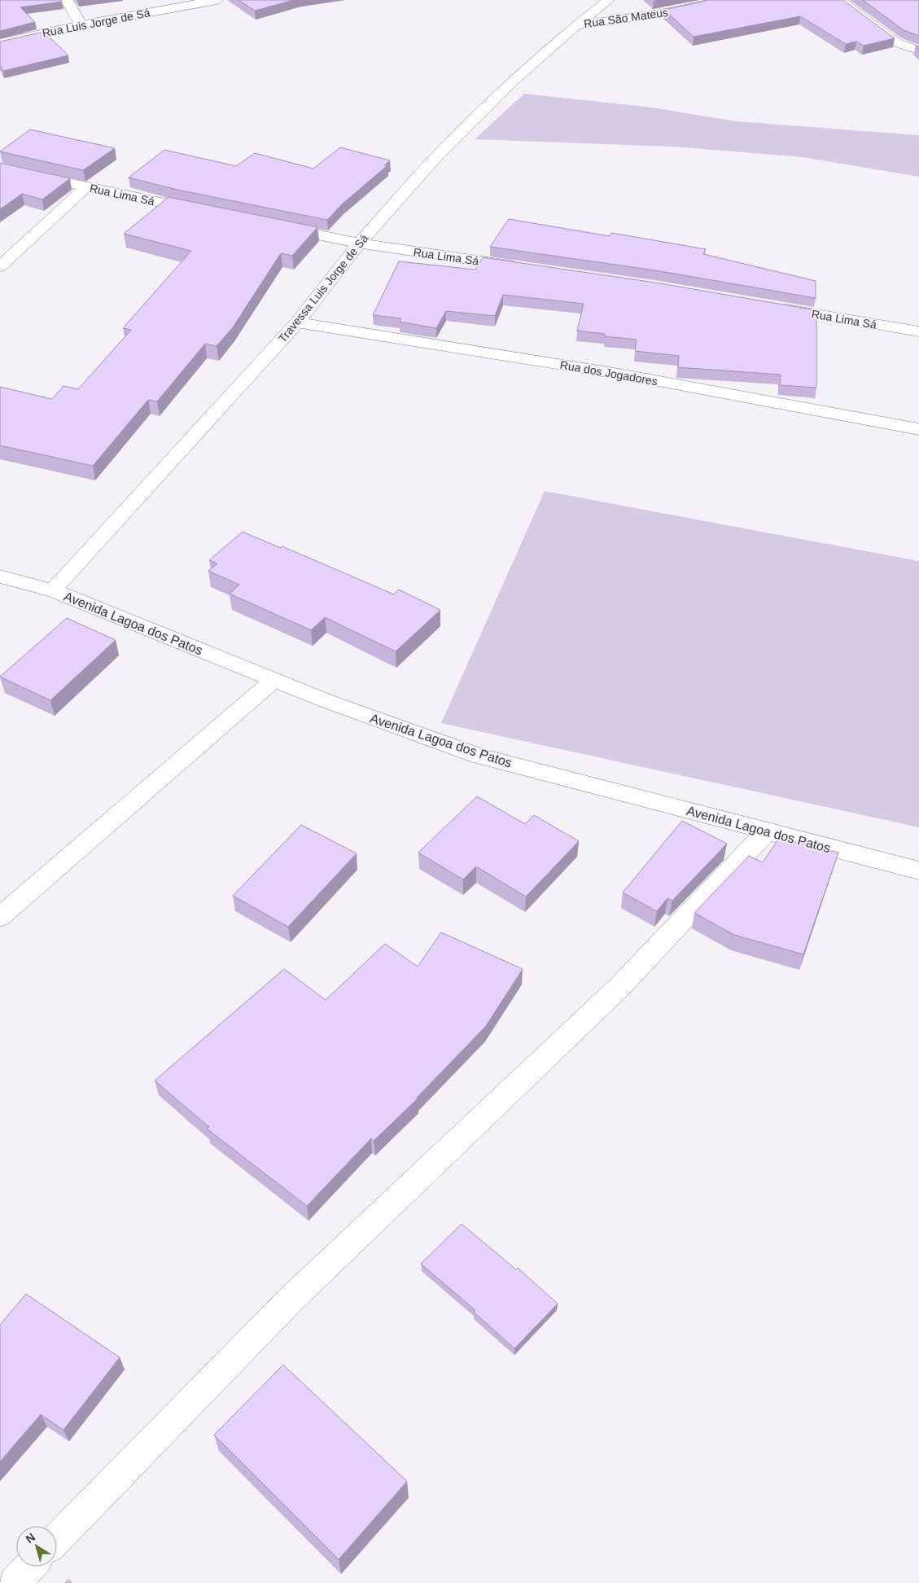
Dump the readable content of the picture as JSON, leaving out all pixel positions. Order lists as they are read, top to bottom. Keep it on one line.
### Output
{"streets":{"street":["Rua São Mateus","Rua Luis Jorge de Sá","Rua Lima Sá","Travessa Luis Jorge de Sá","Rua dos Jogadores","Avenida Lagoa dos Patos"]},"crossings":[["Rua São Mateus","Travessa Luis Jorge de Sá"],["Rua Lima Sá","Travessa Luis Jorge de Sá"],["Travessa Luis Jorge de Sá","Rua dos Jogadores"],["Travessa Luis Jorge de Sá","Avenida Lagoa dos Patos"]],"north":"top left"}
